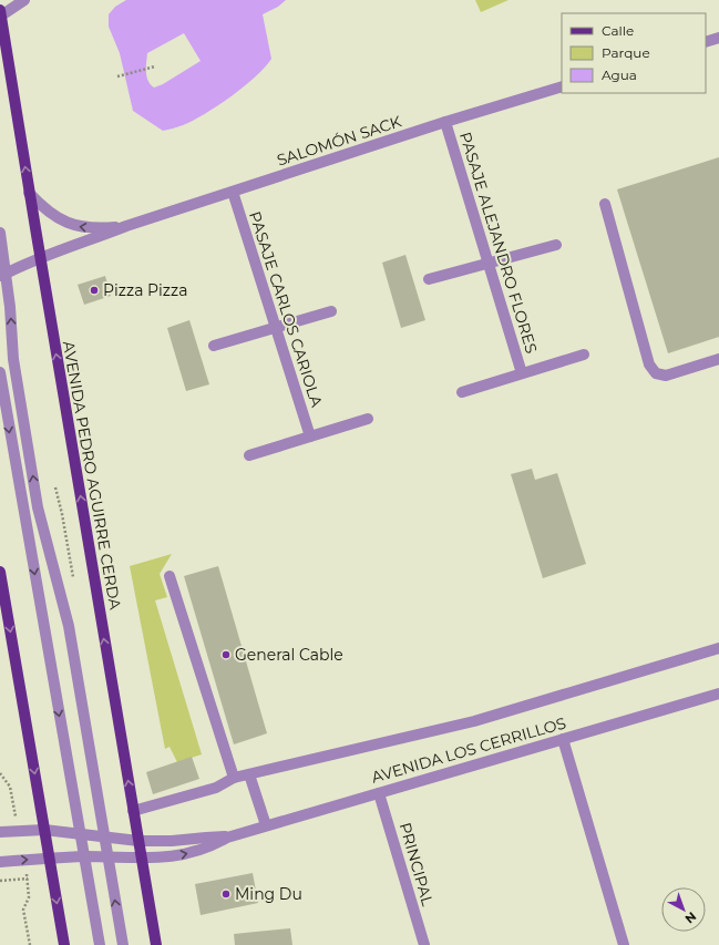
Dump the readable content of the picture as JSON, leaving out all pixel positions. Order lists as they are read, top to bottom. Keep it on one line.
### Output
{"streets":{"main road":["AVENIDA PEDRO AGUIRRE CERDA"],"street":["SALOMÓN SACK","PASAJE ALEJANDRO FLORES","PASAJE CARLOS CARIOLA","AVENIDA LOS CERRILLOS","PRINCIPAL"]},"crossings":[["SALOMÓN SACK","PASAJE ALEJANDRO FLORES"],["SALOMÓN SACK","PASAJE CARLOS CARIOLA"],["SALOMÓN SACK","AVENIDA PEDRO AGUIRRE CERDA"],["AVENIDA PEDRO AGUIRRE CERDA","AVENIDA LOS CERRILLOS"],["AVENIDA LOS CERRILLOS","PRINCIPAL"]],"places":["Pizza Pizza","General Cable","Ming Du"],"legend":["Calle","Parque","Agua"],"north":"bottom right"}
